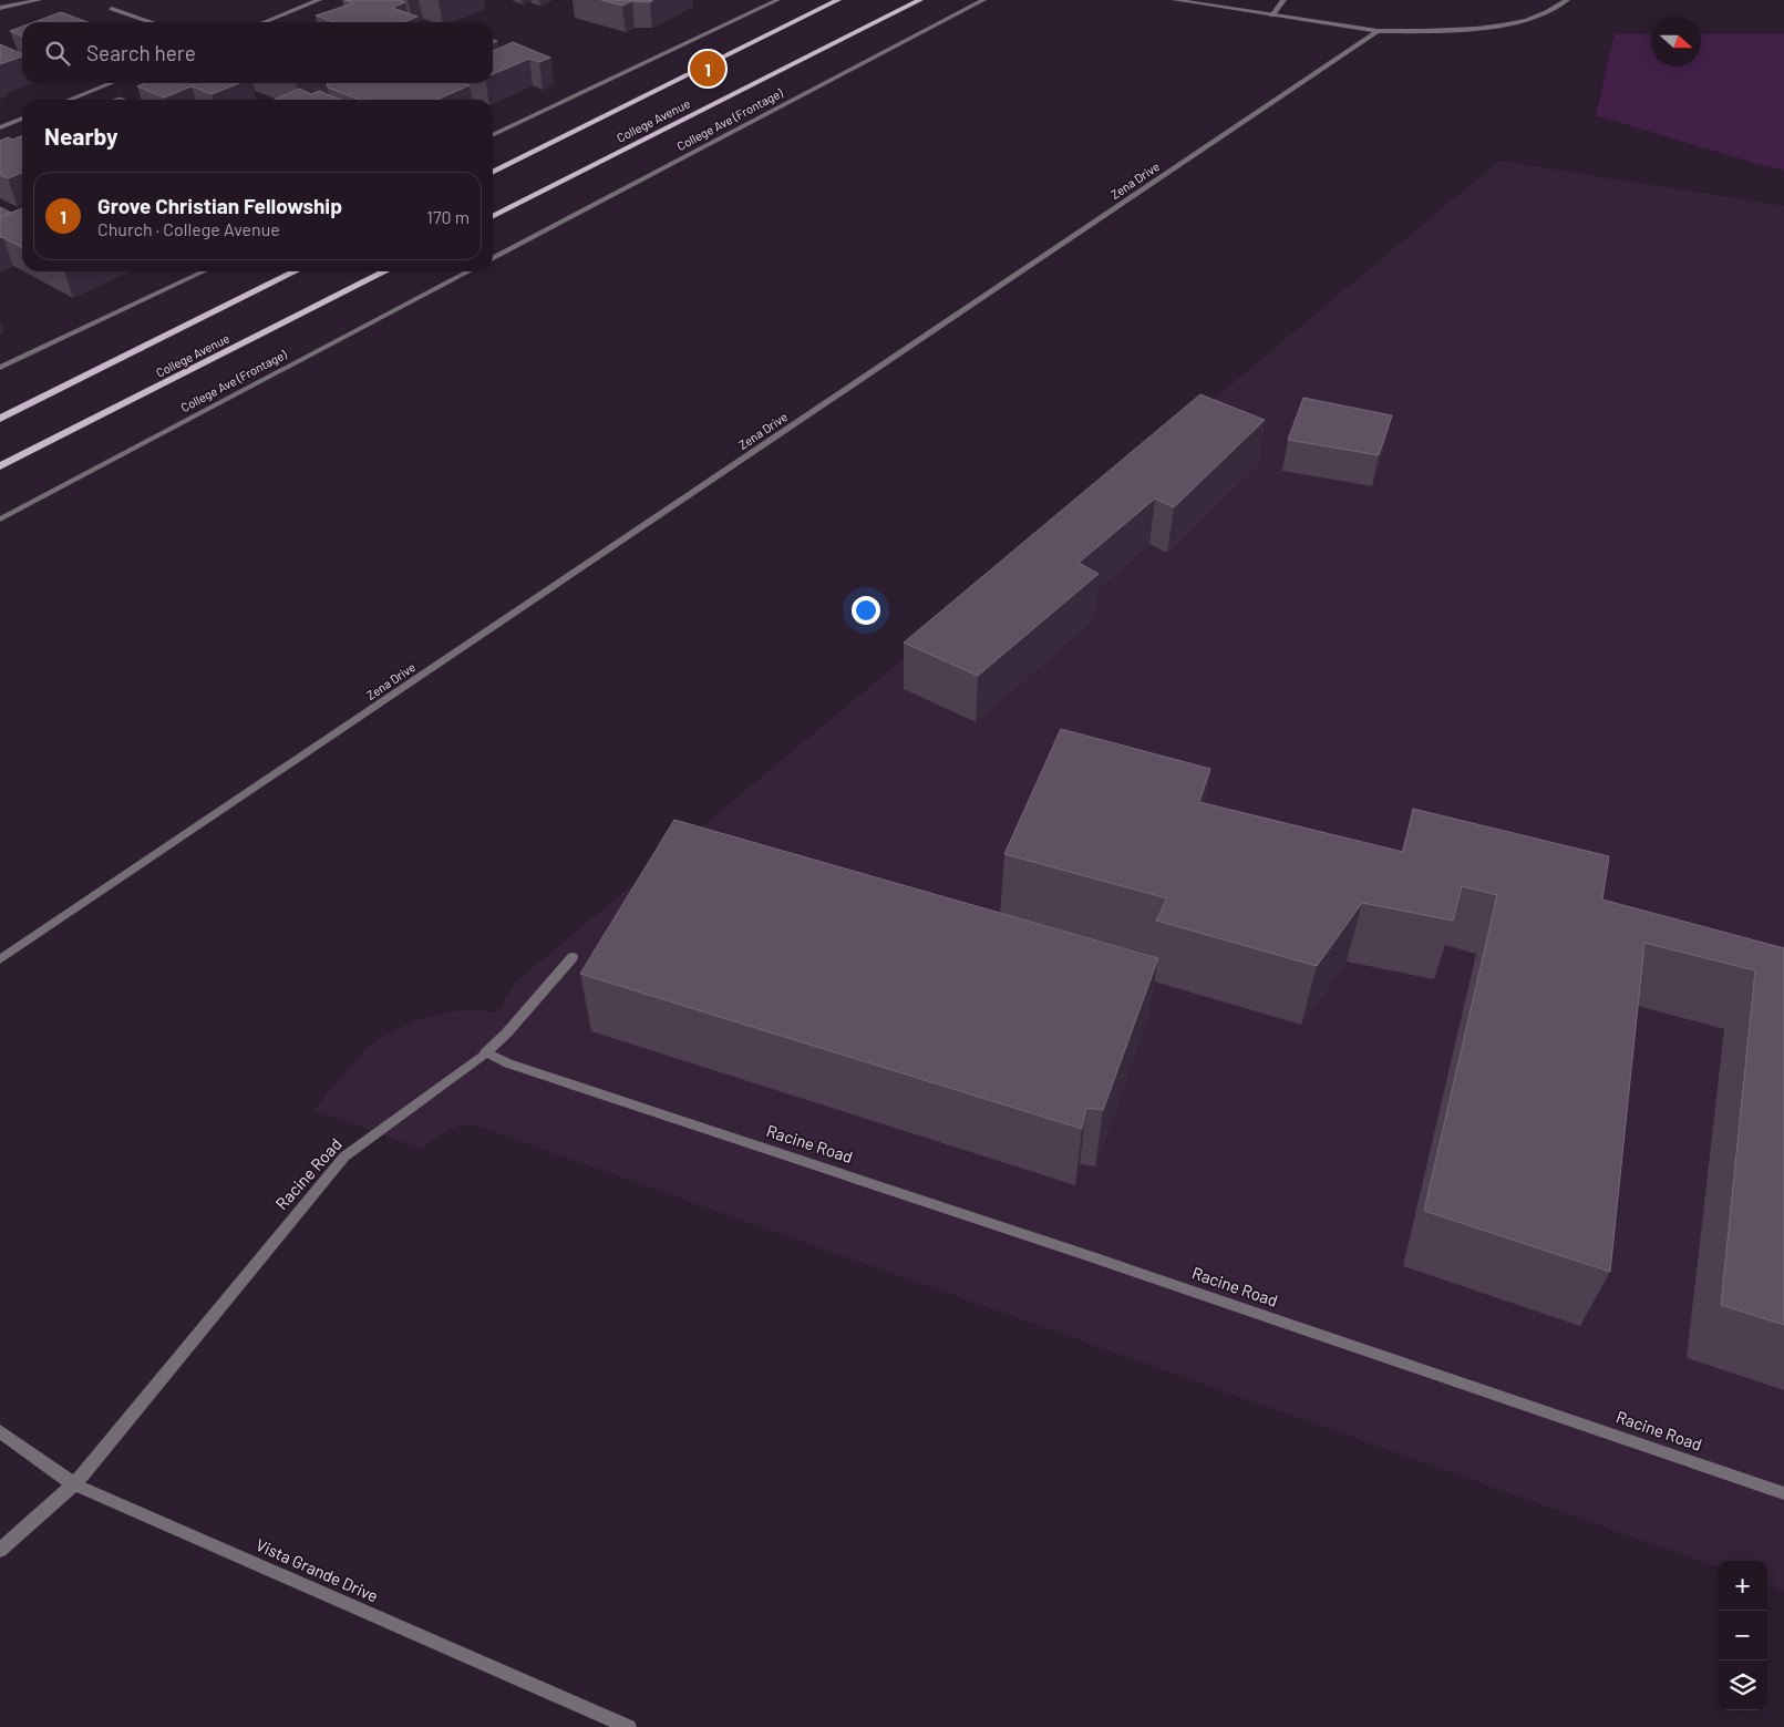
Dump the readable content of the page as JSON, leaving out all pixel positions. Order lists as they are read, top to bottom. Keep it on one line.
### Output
{"streets":{"main road":["College Avenue"],"street":["College Ave (Frontage)","Zena Drive","Racine Road","Vista Grande Drive"]},"crossings":[["Racine Road","Vista Grande Drive"]],"north":"right","page":{"search":"Search here","pins":"1","heading":"Nearby","list":[{"mark":"1","name":"Grove Christian Fellowship","note":"Church · College Avenue","value":"170 m"}],"map_buttons":["+","−"]}}
